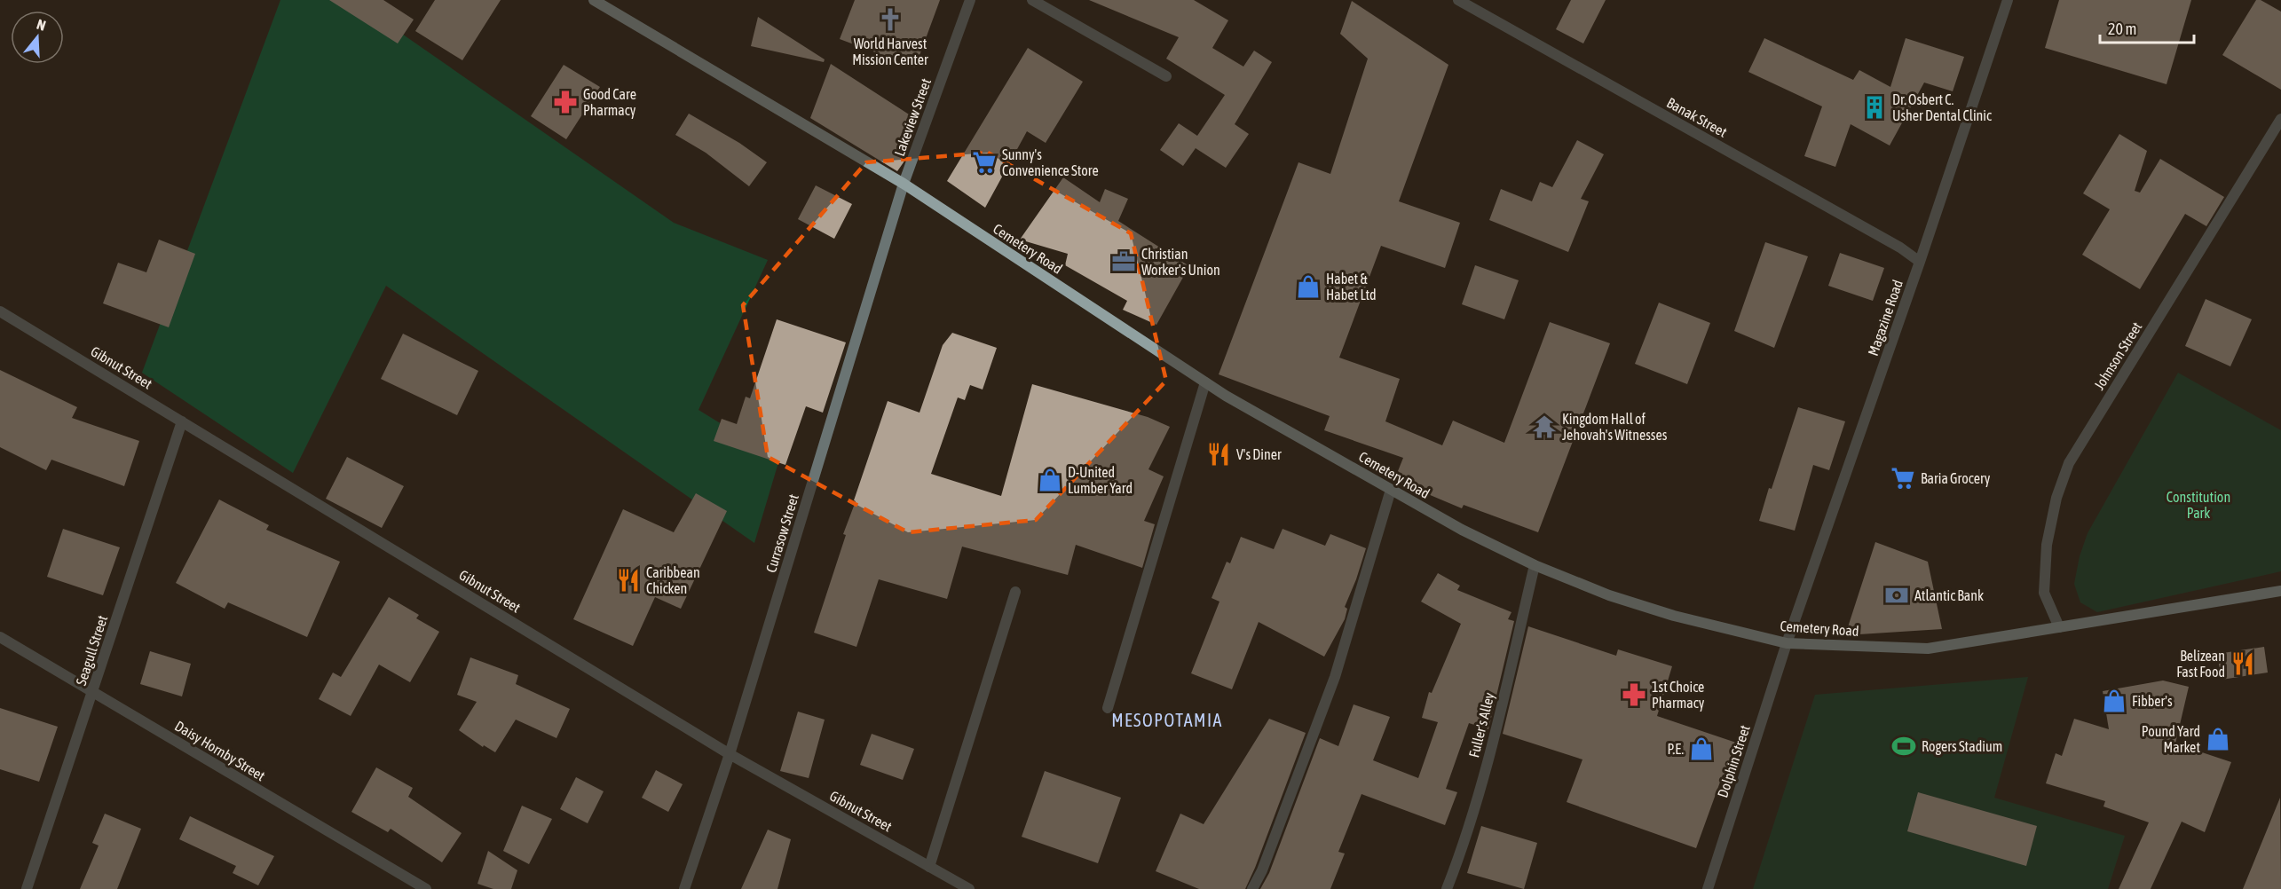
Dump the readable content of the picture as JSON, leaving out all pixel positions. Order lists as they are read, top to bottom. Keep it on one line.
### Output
{"streets":{"main road":["Cemetery Road"],"street":["Lakeview Street","Banak Street","Magazine Road","Johnson Street","Gibnut Street","Currasow Street","Seagull Street","Fuller's Alley","Daisy Hornby Street","Dolphin Street"]},"crossings":[["Lakeview Street","Cemetery Road"],["Lakeview Street","Currasow Street"],["Banak Street","Magazine Road"],["Cemetery Road","Magazine Road"],["Cemetery Road","Johnson Street"],["Cemetery Road","Currasow Street"],["Cemetery Road","Fuller's Alley"],["Cemetery Road","Dolphin Street"],["Magazine Road","Dolphin Street"],["Gibnut Street","Currasow Street"],["Gibnut Street","Seagull Street"],["Seagull Street","Daisy Hornby Street"]],"districts":["MESOPOTAMIA"],"parks":["Constitution Park"],"places":{"church":["World Harvest Mission Center"],"pharmacy":["Good Care Pharmacy","1st Choice Pharmacy"],"building":["Dr. Osbert C. Usher Dental Clinic"],"supermarket":["Sunny's Convenience Store","Baria Grocery"],"office":["Christian Worker's Union"],"shop":["Habet & Habet Ltd","D-United Lumber Yard","Fibber's","Pound Yard Market","P.E."],"temple":["Kingdom Hall of Jehovah's Witnesses"],"restaurant":["V's Diner","Caribbean Chicken","Belizean Fast Food"],"bank":["Atlantic Bank"],"sports":["Rogers Stadium"]},"scale_bar":"20 m","north":"top"}
